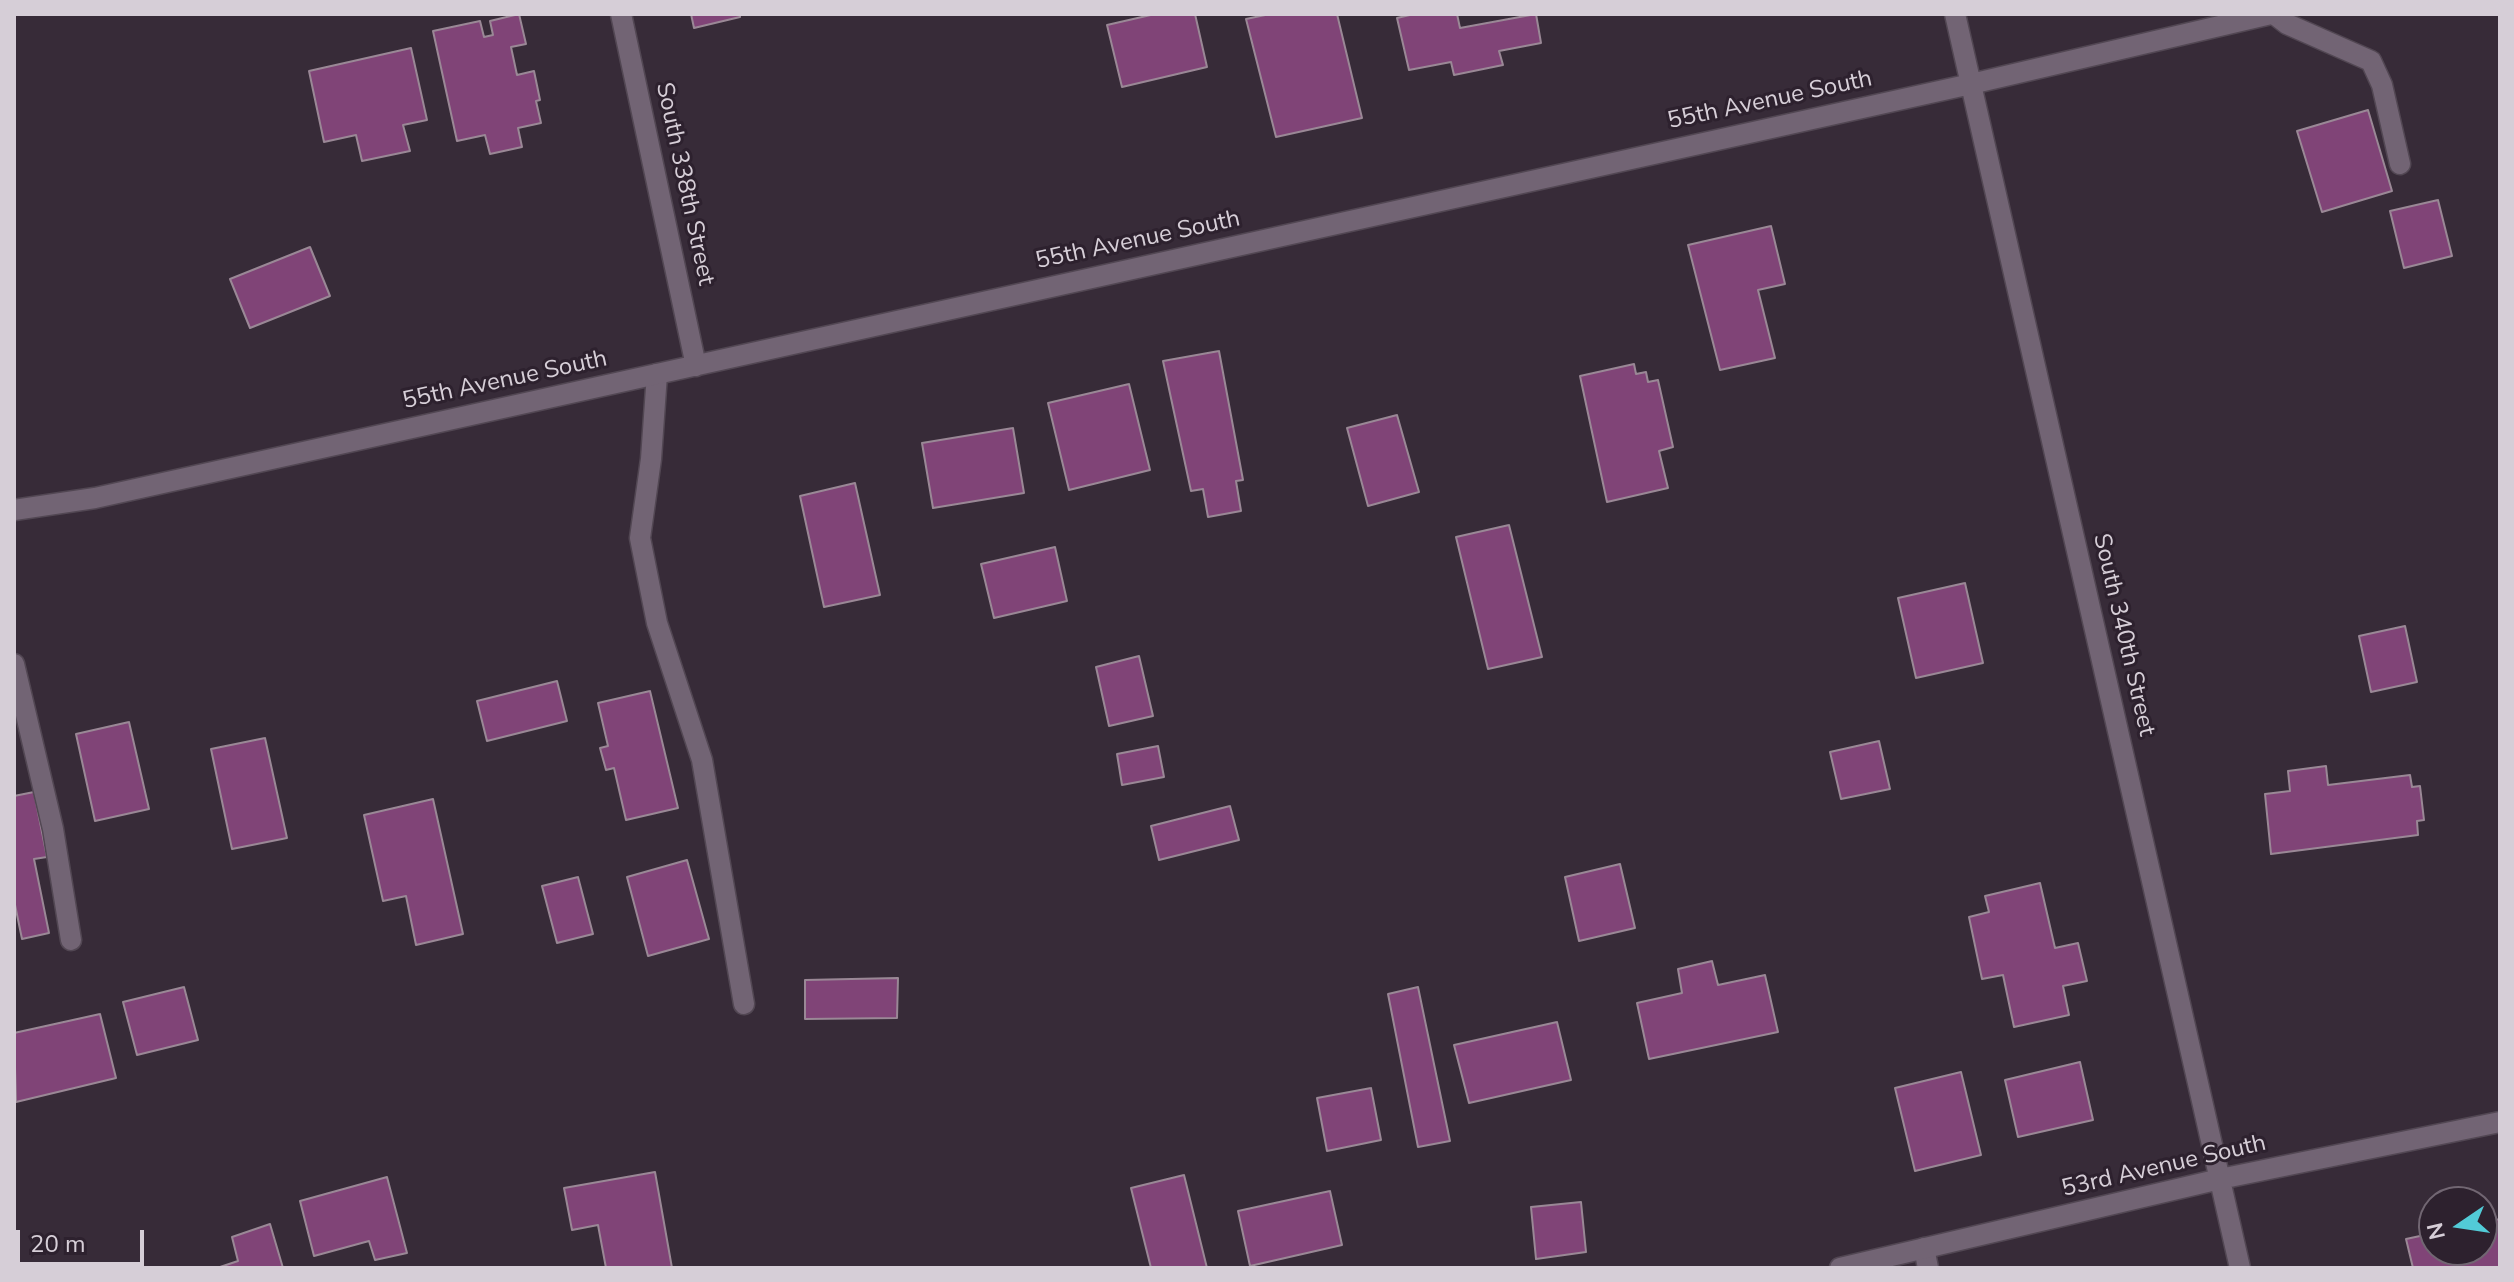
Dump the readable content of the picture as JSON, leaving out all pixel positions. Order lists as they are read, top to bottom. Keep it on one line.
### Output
{"streets":{"street":["55th Avenue South","South 338th Street","South 340th Street","53rd Avenue South"]},"crossings":[["55th Avenue South","South 338th Street"],["55th Avenue South","South 340th Street"],["South 340th Street","53rd Avenue South"]],"scale_bar":"20 m","north":"left"}
